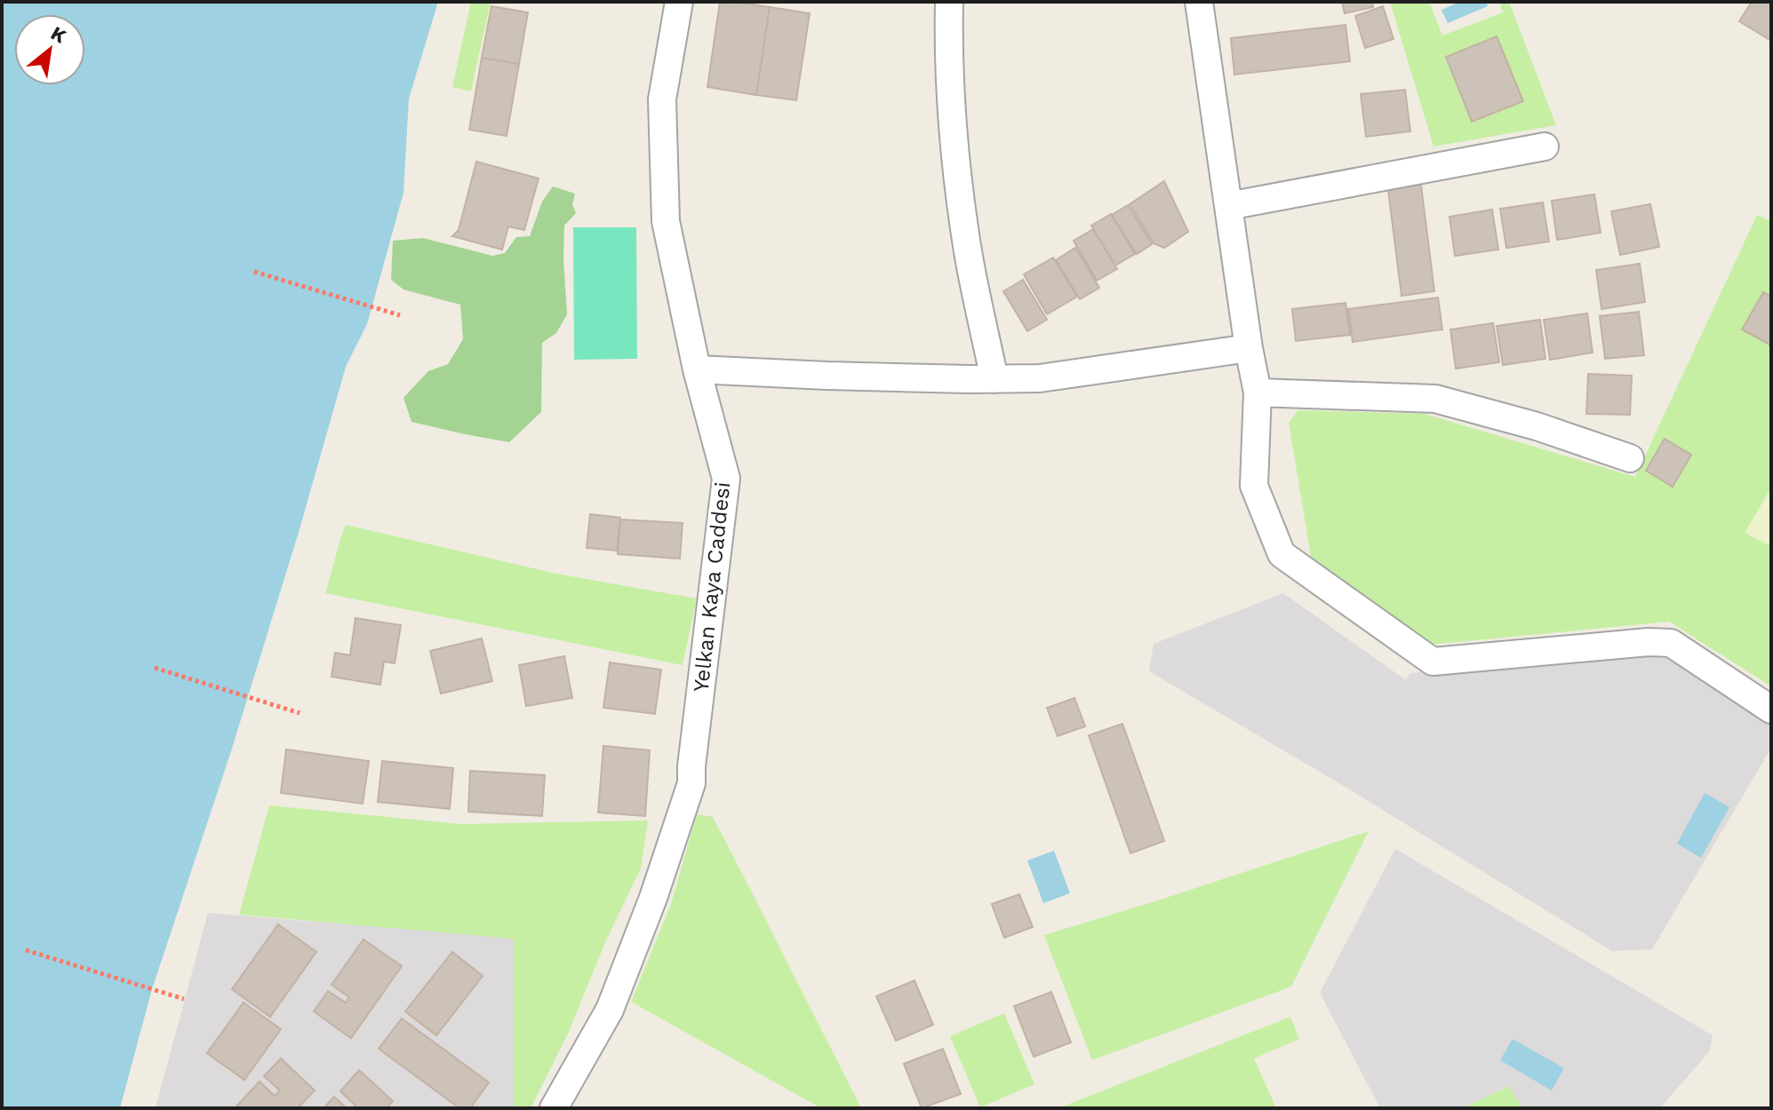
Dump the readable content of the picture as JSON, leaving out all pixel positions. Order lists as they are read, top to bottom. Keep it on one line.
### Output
{"streets":{"street":["Yelkan Kaya Caddesi"]},"north":"top right"}
